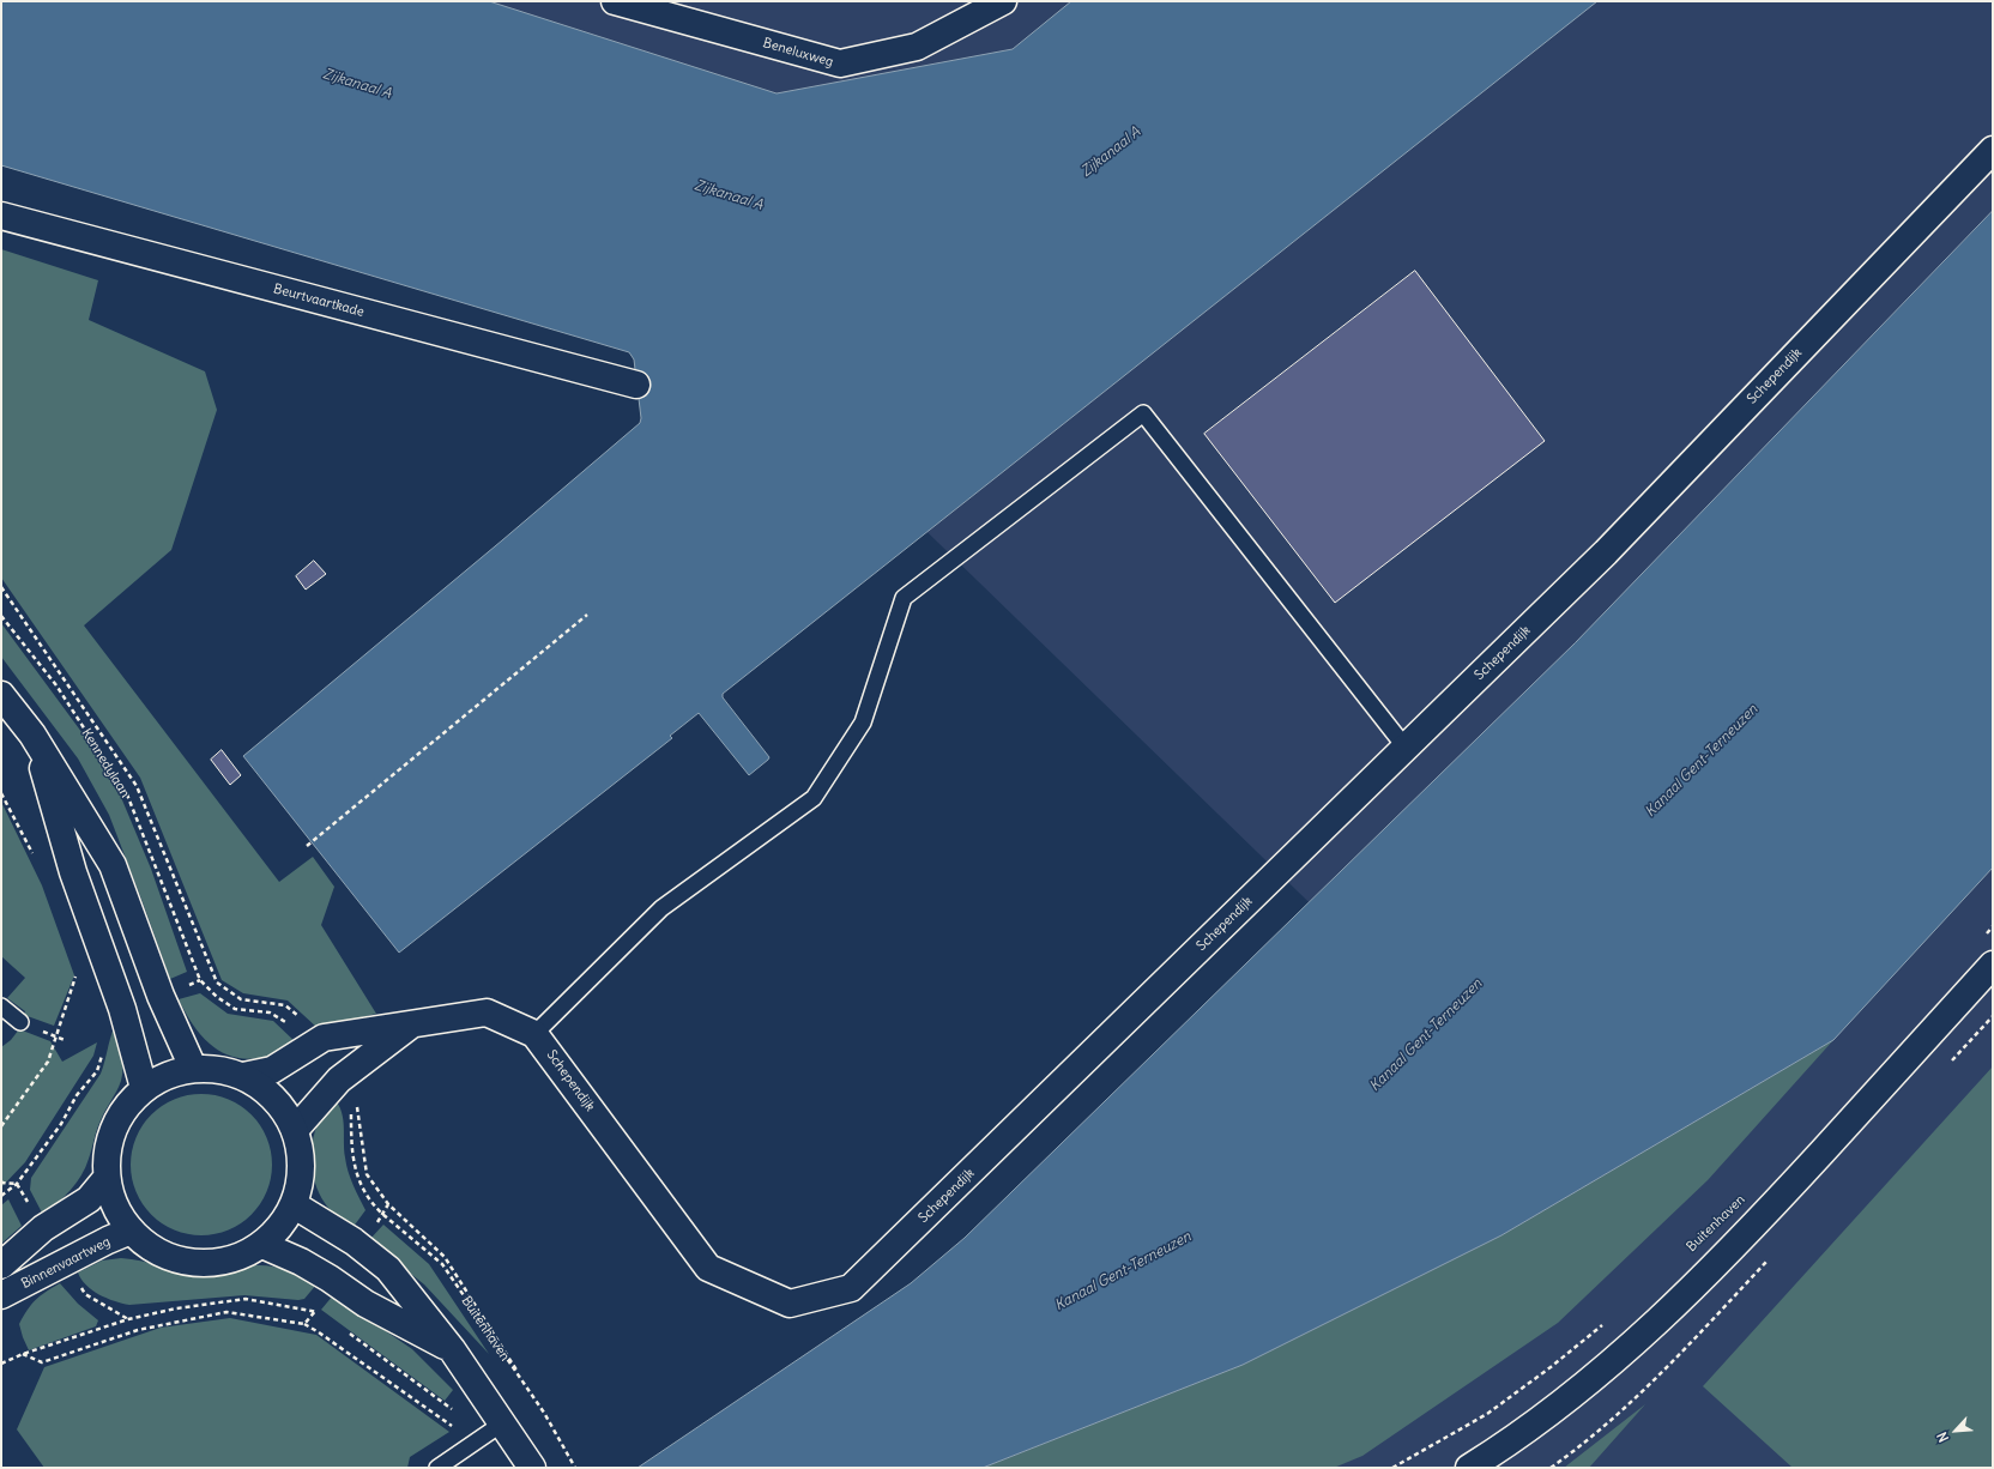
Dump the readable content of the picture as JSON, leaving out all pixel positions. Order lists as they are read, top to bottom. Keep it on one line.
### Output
{"streets":{"street":["Beneluxweg","Beurtvaartkade","Schependijk","Binnenvaartweg"],"path":["Kennedylaan","Buitenhaven"]},"water":["Zijkanaal A","Kanaal Gent-Terneuzen"],"north":"bottom left"}
